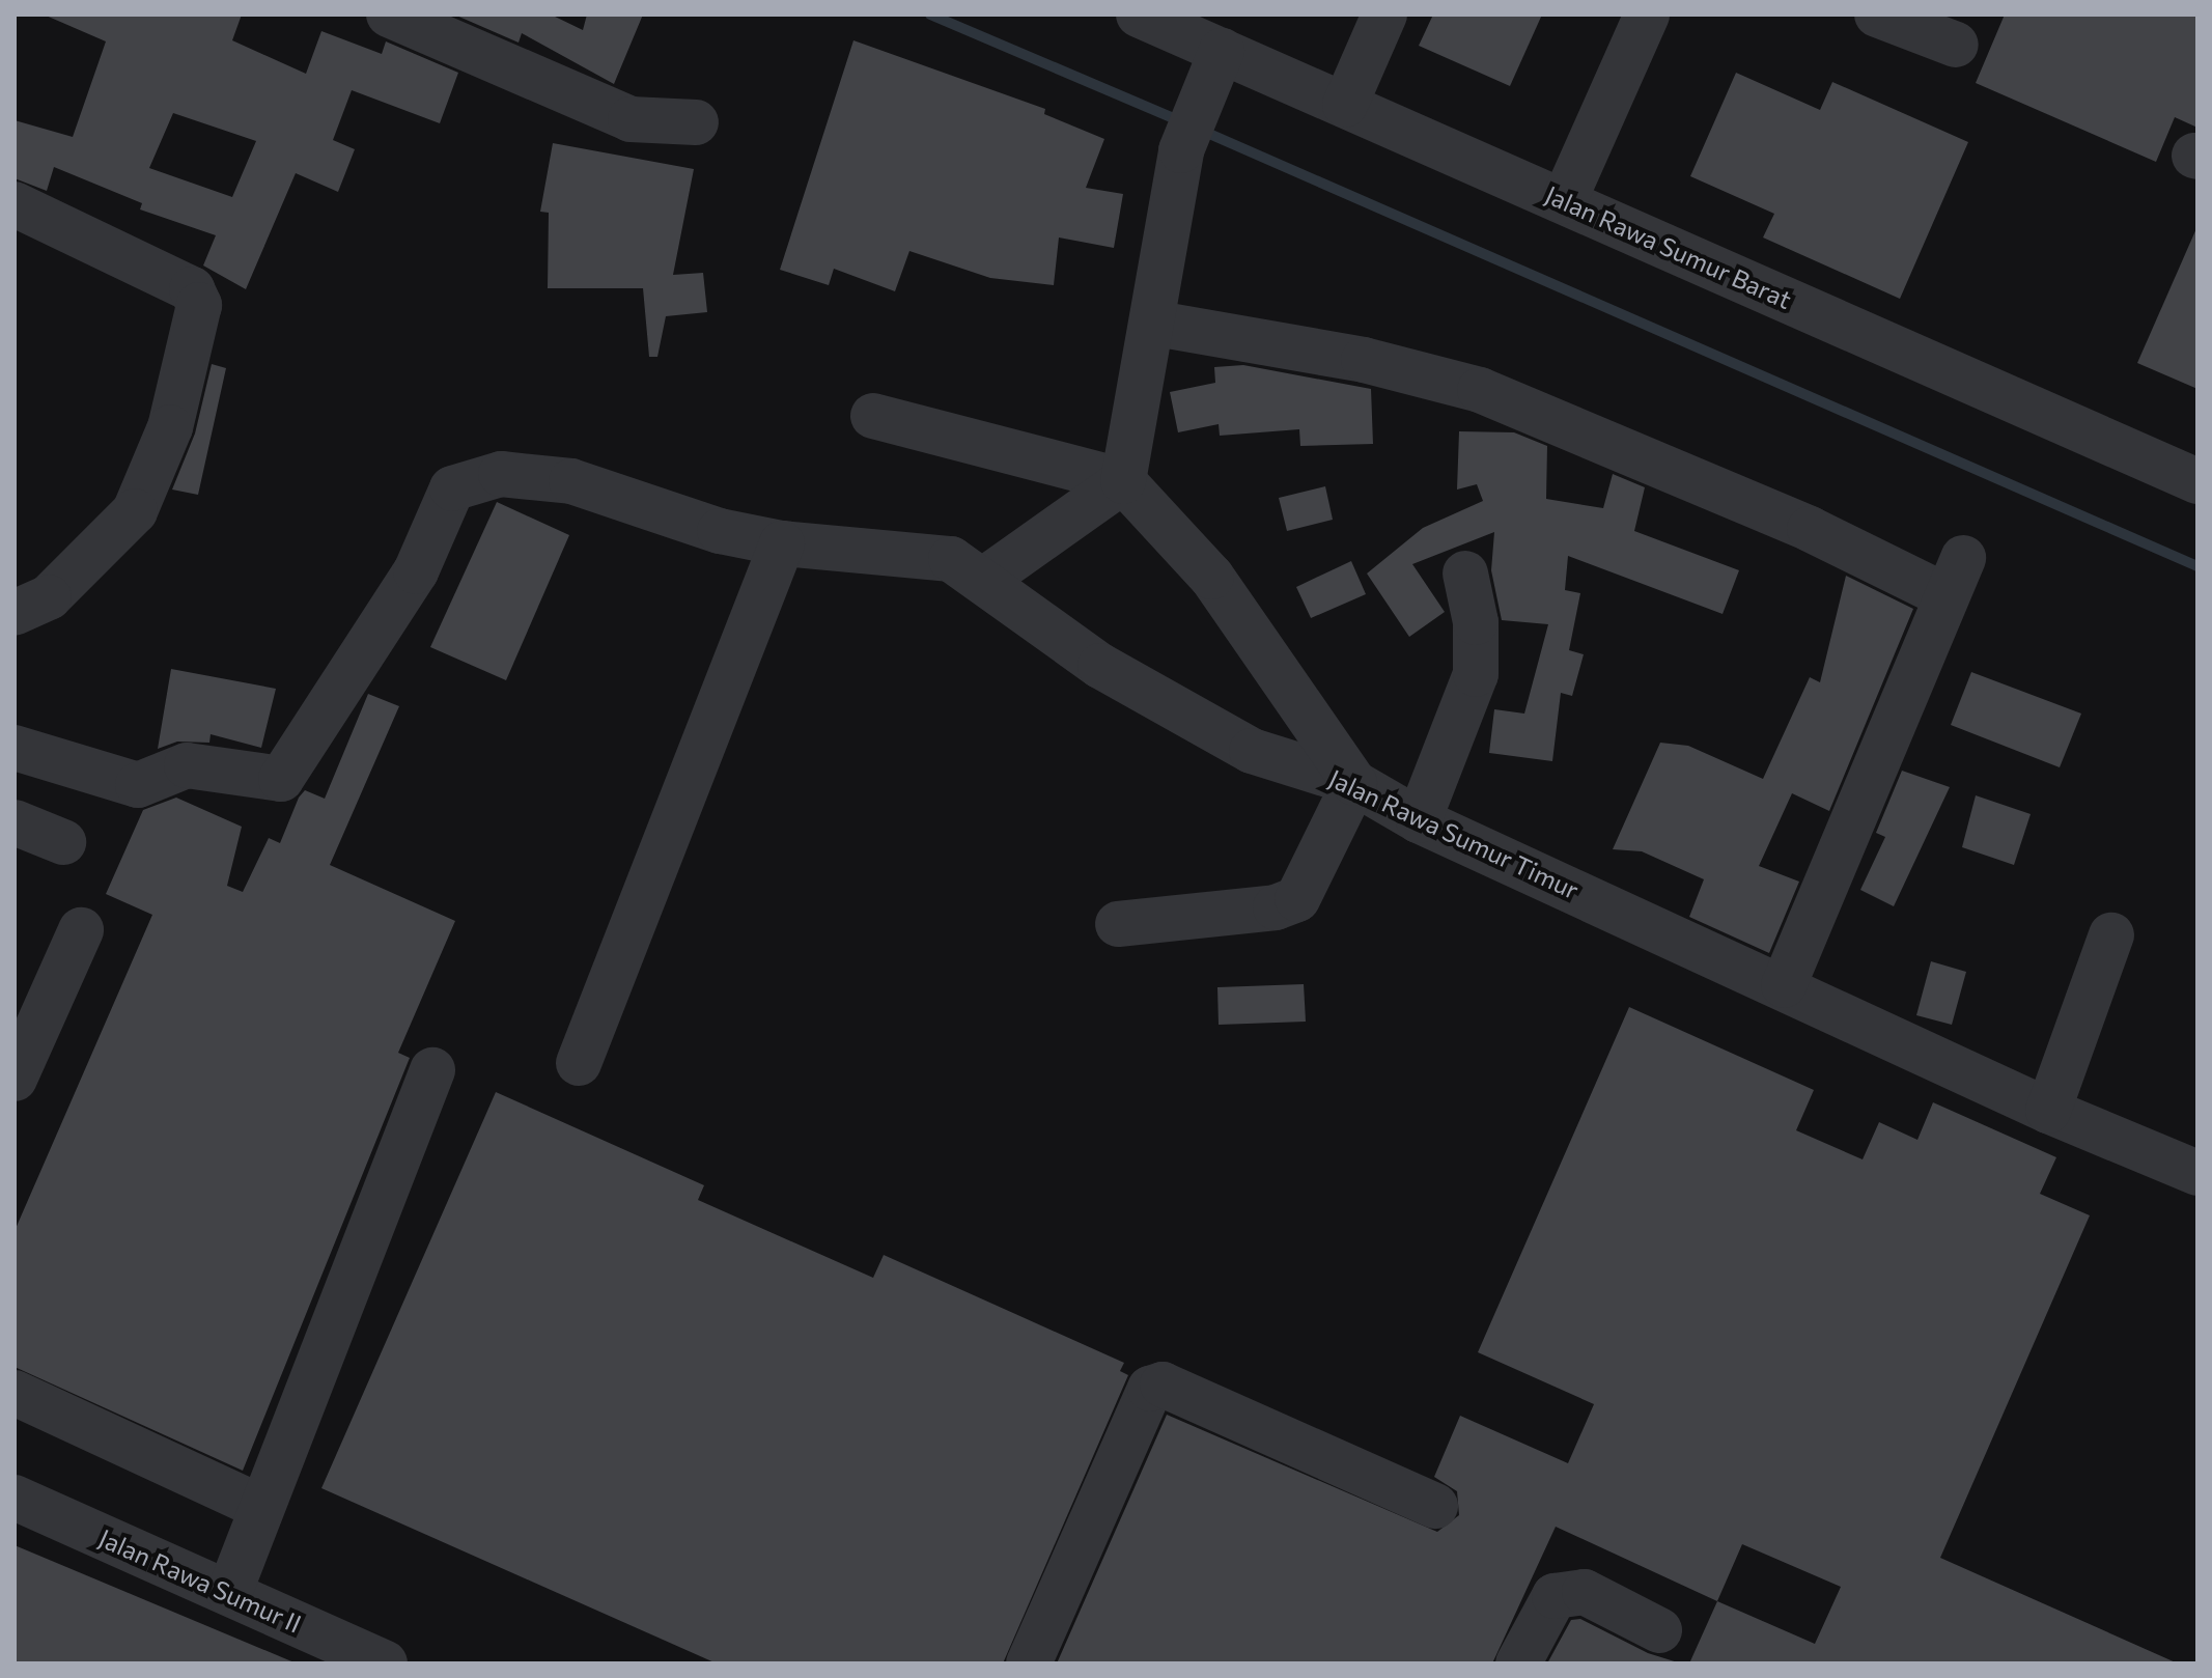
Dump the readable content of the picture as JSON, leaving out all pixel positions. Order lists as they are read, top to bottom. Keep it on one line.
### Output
{"streets":{"street":["Jalan Rawa Sumur Barat","Jalan Rawa Sumur Timur","Jalan Rawa Sumur II"]}}
